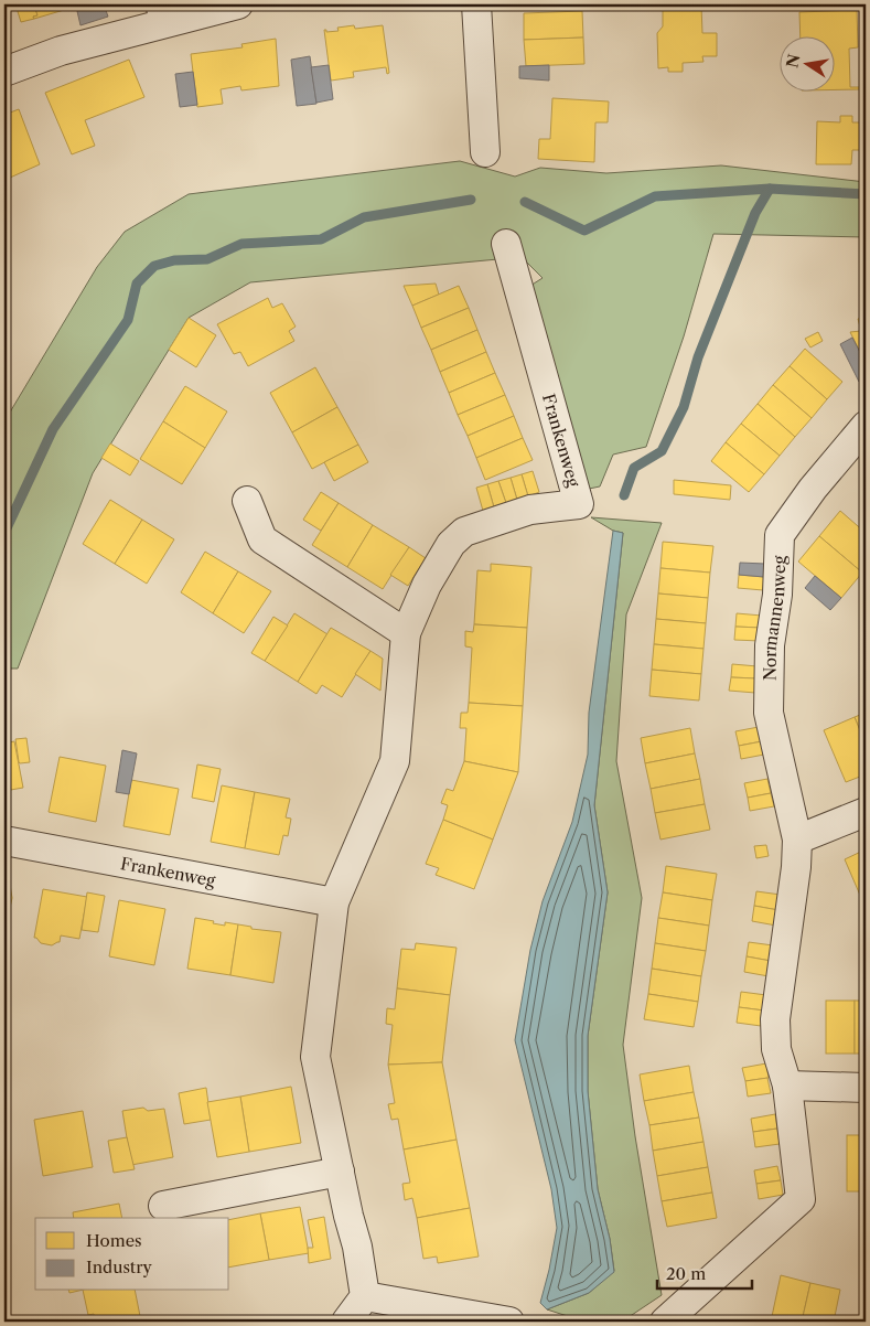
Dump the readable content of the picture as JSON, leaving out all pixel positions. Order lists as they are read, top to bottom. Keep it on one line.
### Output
{"streets":{"street":["Frankenweg","Normannenweg"]},"legend":["Homes","Industry"],"scale_bar":"20 m","north":"left"}
